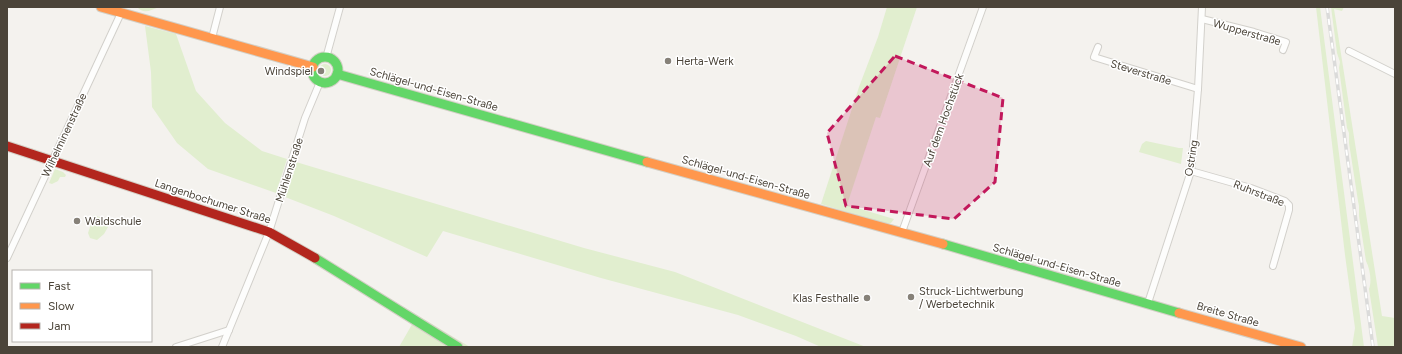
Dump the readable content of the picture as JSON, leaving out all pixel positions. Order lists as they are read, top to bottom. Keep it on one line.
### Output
{"streets":{"street":["Wupperstraße","Steverstraße","Schlägel-und-Eisen-Straße","Auf dem Hochstück","Wilhelminenstraße","Ostring","Mühlenstraße","Ruhrstraße","Langenbochumer Straße","Breite Straße"]},"crossings":[["Wupperstraße","Ostring"],["Steverstraße","Ostring"],["Schlägel-und-Eisen-Straße","Auf dem Hochstück"],["Schlägel-und-Eisen-Straße","Ostring"],["Schlägel-und-Eisen-Straße","Mühlenstraße"],["Schlägel-und-Eisen-Straße","Breite Straße"],["Wilhelminenstraße","Langenbochumer Straße"],["Ostring","Ruhrstraße"],["Ostring","Breite Straße"],["Mühlenstraße","Langenbochumer Straße"]],"places":["Herta-Werk","Windspiel","Waldschule","Struck-Lichtwerbung / Werbetechnik","Klas Festhalle"],"legend":["Fast","Slow","Jam"]}
